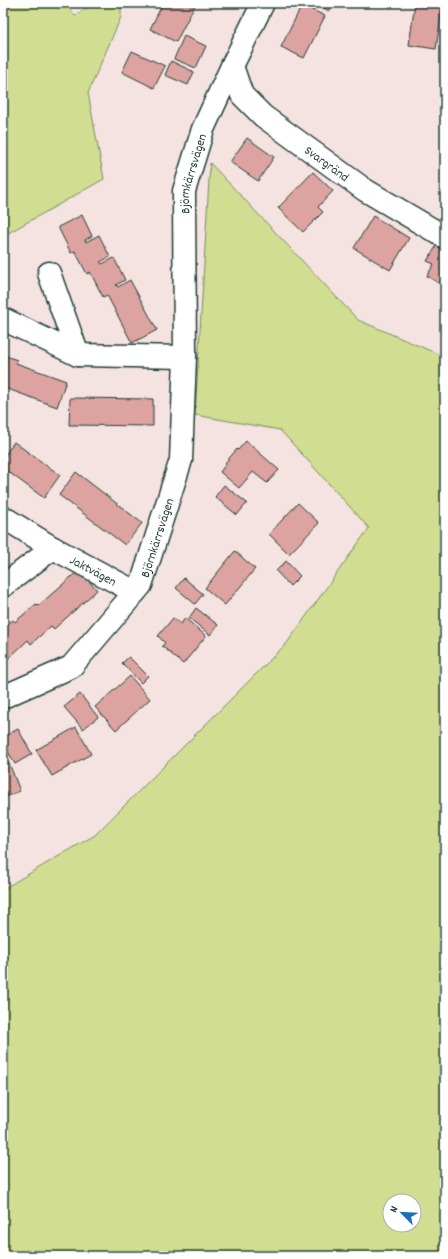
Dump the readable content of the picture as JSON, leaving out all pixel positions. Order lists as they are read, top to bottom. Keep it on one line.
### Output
{"streets":{"street":["Svargränd","Björnkärrsvägen","Jaktvägen"]},"crossings":[["Svargränd","Björnkärrsvägen"],["Björnkärrsvägen","Jaktvägen"]],"north":"top left"}
